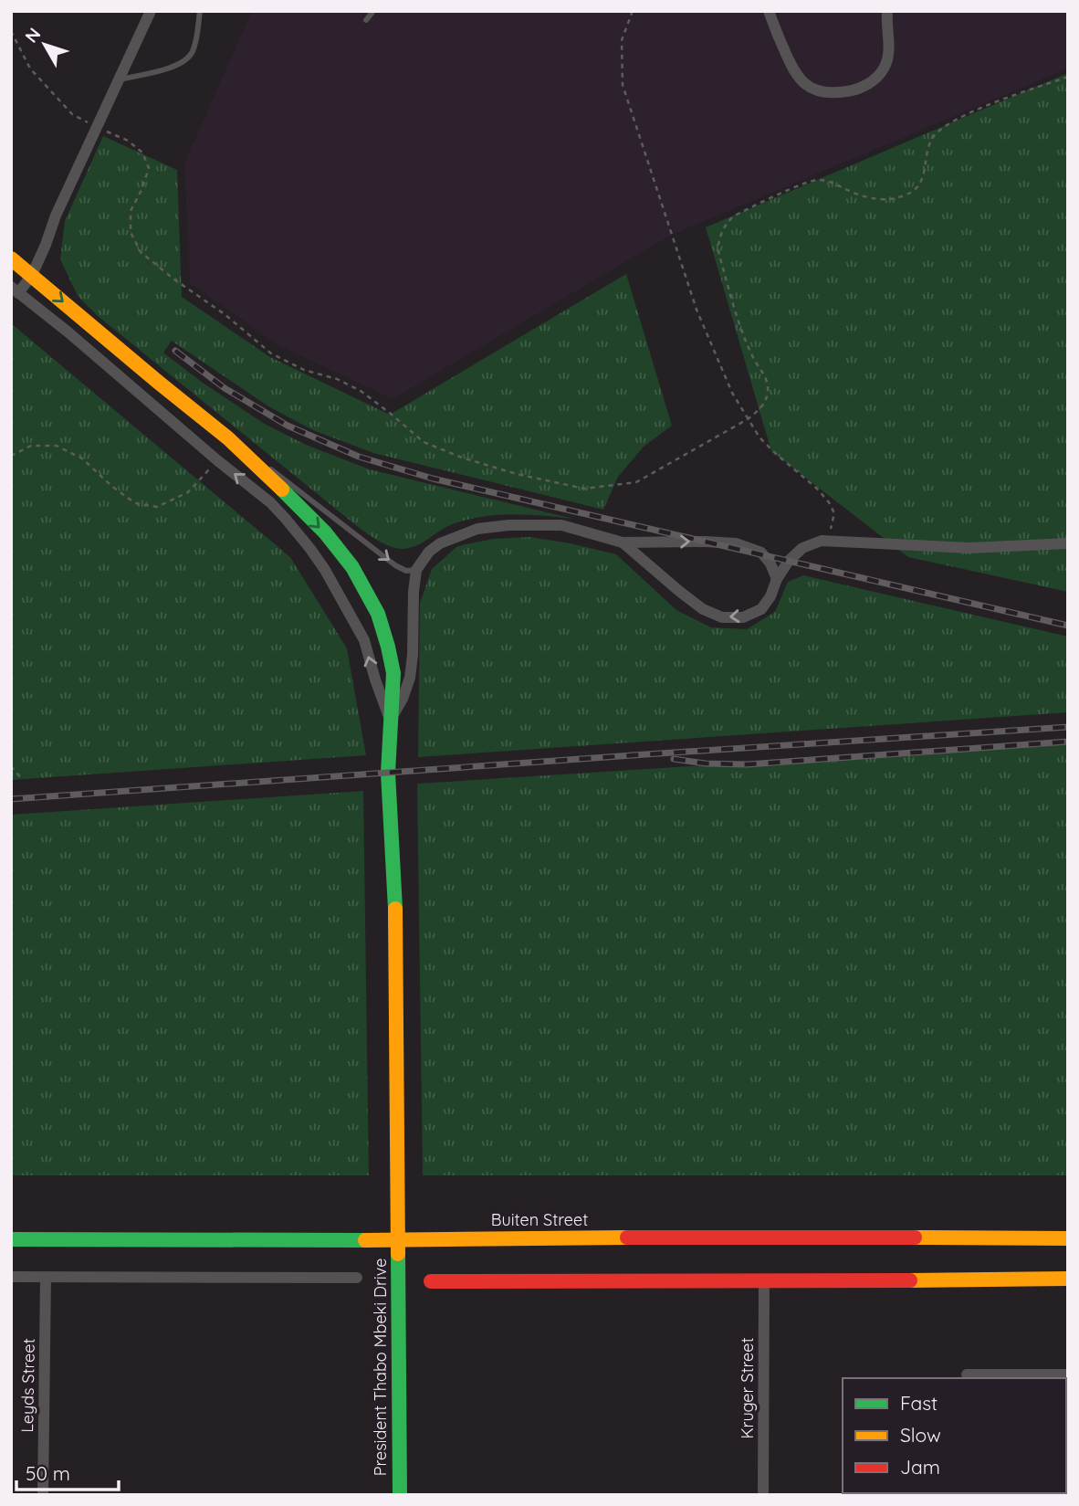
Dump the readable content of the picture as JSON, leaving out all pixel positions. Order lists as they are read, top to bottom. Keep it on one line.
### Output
{"streets":{"street":["Buiten Street","President Thabo Mbeki Drive","Leyds Street","Kruger Street"]},"crossings":[["Buiten Street","President Thabo Mbeki Drive"]],"legend":["Fast","Slow","Jam"],"scale_bar":"50 m","north":"top left"}
